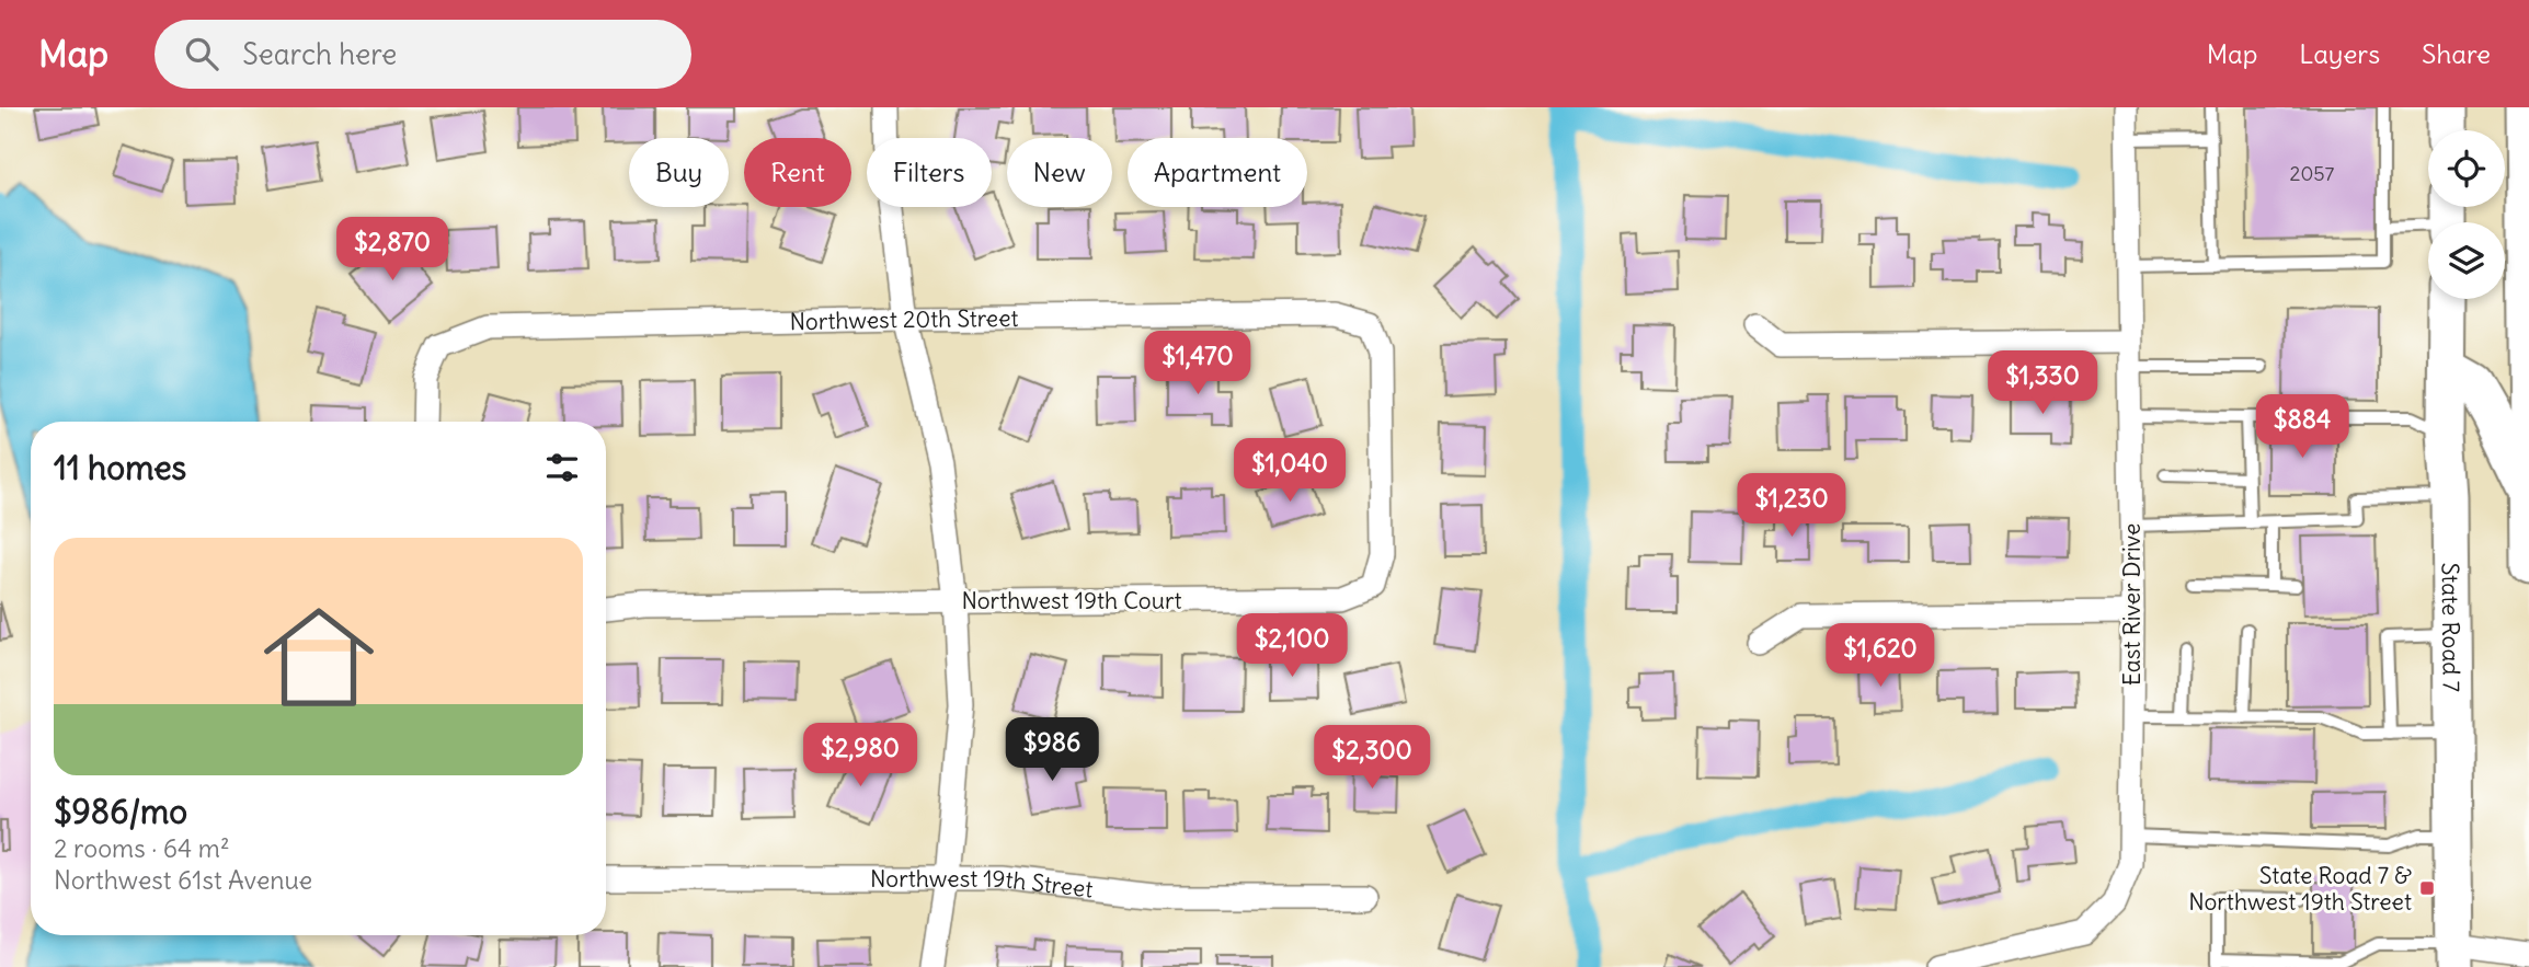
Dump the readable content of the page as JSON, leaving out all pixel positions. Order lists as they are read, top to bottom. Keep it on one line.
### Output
{"streets":{"main road":["State Road 7"],"street":["Northwest 20th Street","Northwest 19th Court","East River Drive","Northwest 19th Street"]},"crossings":[["Northwest 20th Street","Northwest 19th Court"]],"places":{"transit":["State Road 7 & Northwest 19th Street"]},"house_numbers":["2057"],"page":{"header":"Map","search":"Search here","nav":["Map","Layers","Share"],"chip":["Buy","Rent","Filters","New","Apartment"],"price":["$2,870","$1,470","$1,330","$884","$1,040","$1,230","$2,100","$1,620","$986","$2,980","$2,300"],"heading":"11 homes","list":[{"name":"$986/mo","note":"2 rooms · 64 m² · Northwest 61st Avenue"}]}}
